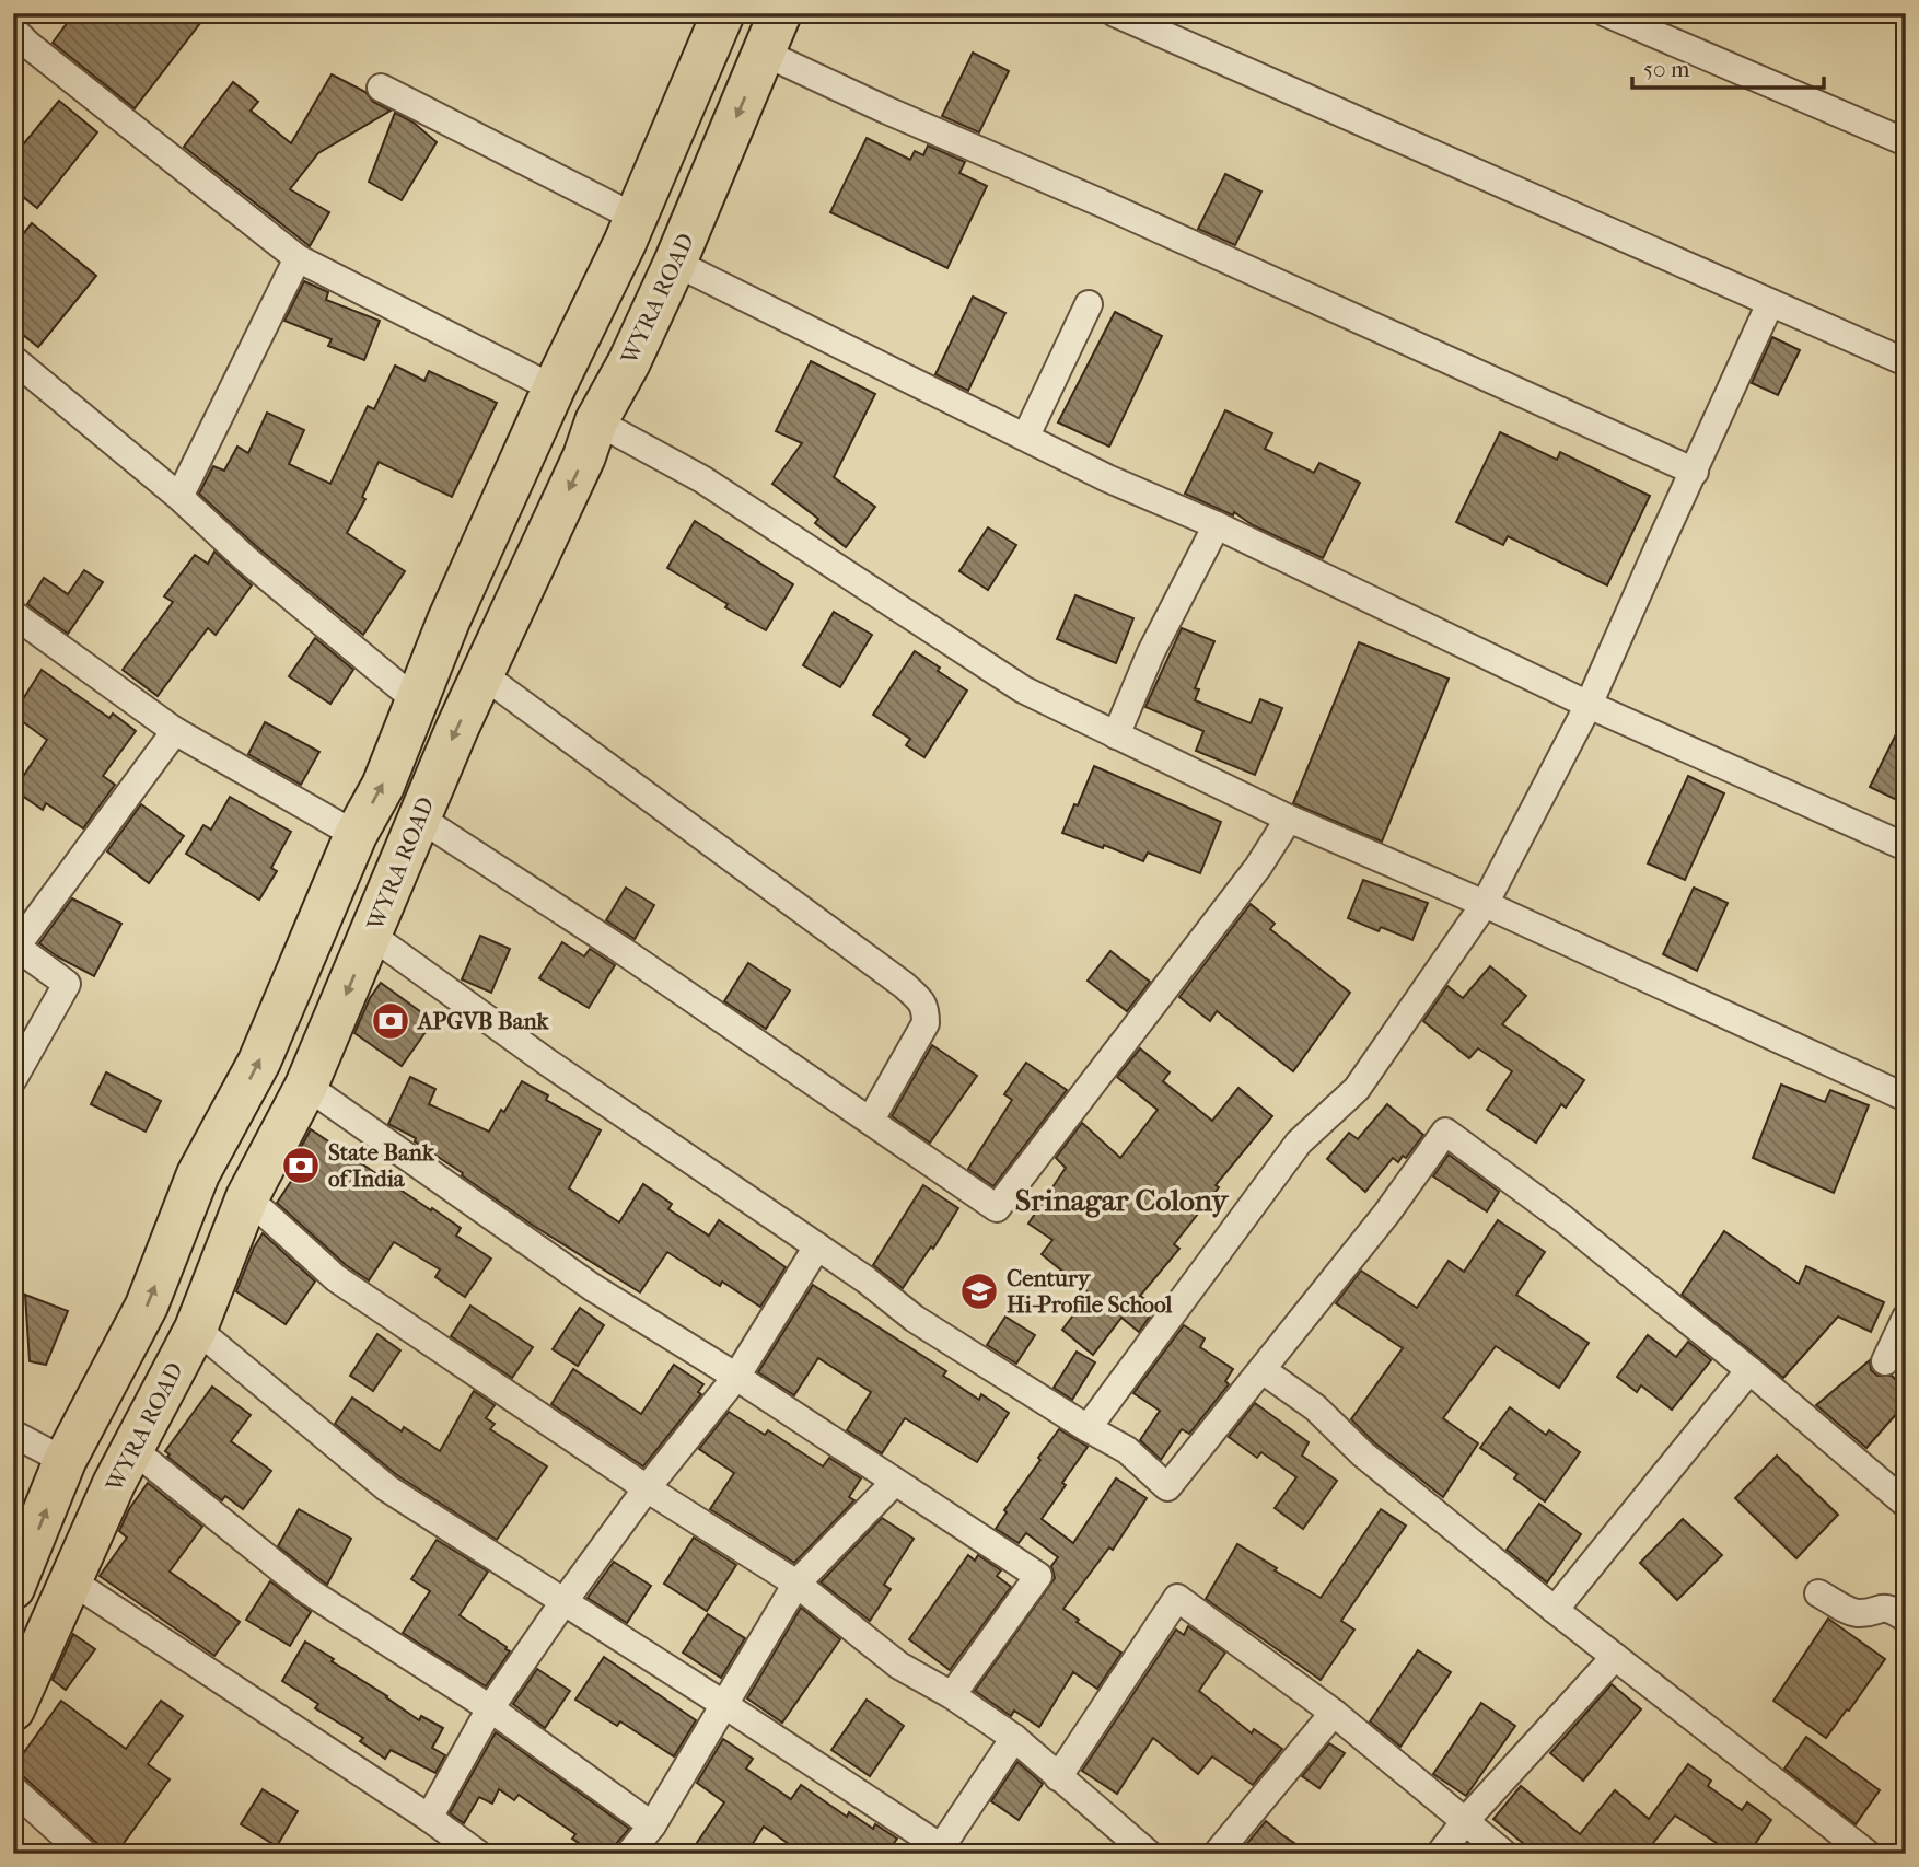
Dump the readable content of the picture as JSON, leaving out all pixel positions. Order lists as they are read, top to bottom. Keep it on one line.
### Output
{"streets":{"main road":["WYRA ROAD"]},"districts":["Srinagar Colony"],"places":{"bank":["APGVB Bank","State Bank of India"],"school or university":["Century Hi-Profile School"]},"scale_bar":"50 m"}
